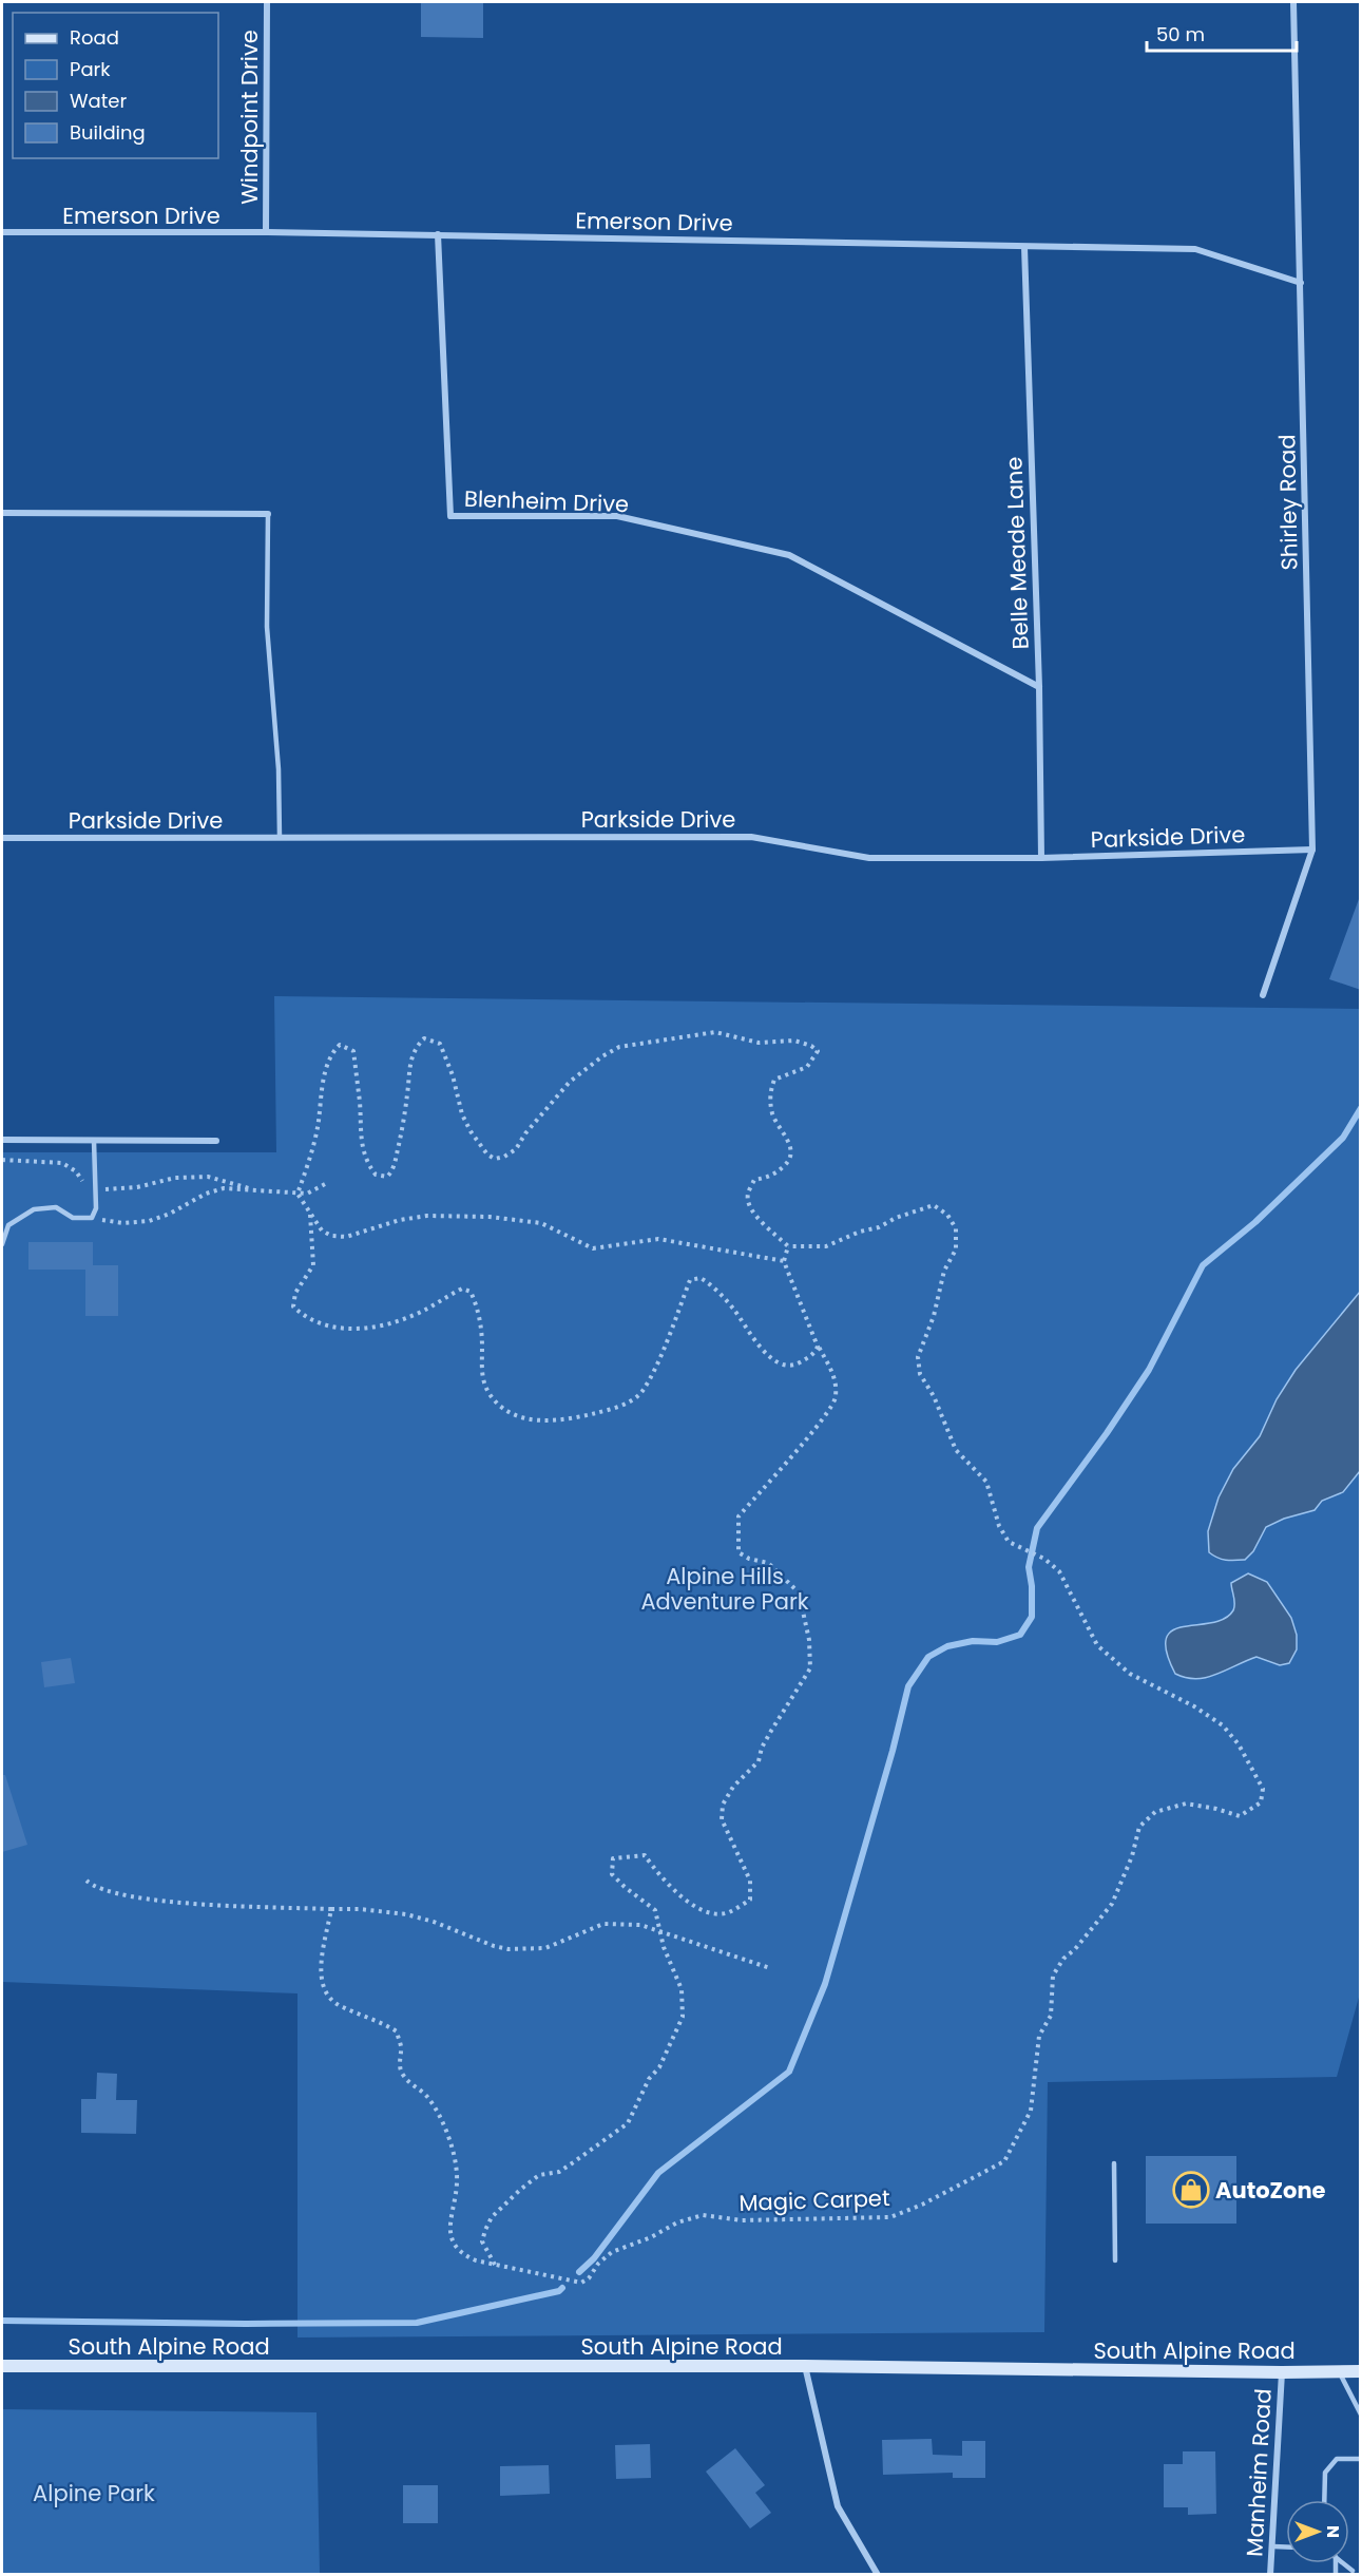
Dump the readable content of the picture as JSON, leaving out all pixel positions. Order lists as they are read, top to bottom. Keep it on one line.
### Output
{"streets":{"main road":["South Alpine Road"],"street":["Windpoint Drive","Emerson Drive","Blenheim Drive","Shirley Road","Belle Meade Lane","Parkside Drive","Manheim Road"],"path":["Magic Carpet"]},"crossings":[["Windpoint Drive","Emerson Drive"],["Emerson Drive","Blenheim Drive"],["Emerson Drive","Shirley Road"],["Emerson Drive","Belle Meade Lane"],["Blenheim Drive","Belle Meade Lane"],["Shirley Road","Parkside Drive"],["Belle Meade Lane","Parkside Drive"],["South Alpine Road","Manheim Road"]],"parks":["Alpine Hills Adventure Park","Alpine Park"],"places":{"shop":["AutoZone"]},"legend":["Road","Park","Water","Building"],"scale_bar":"50 m","north":"right"}
